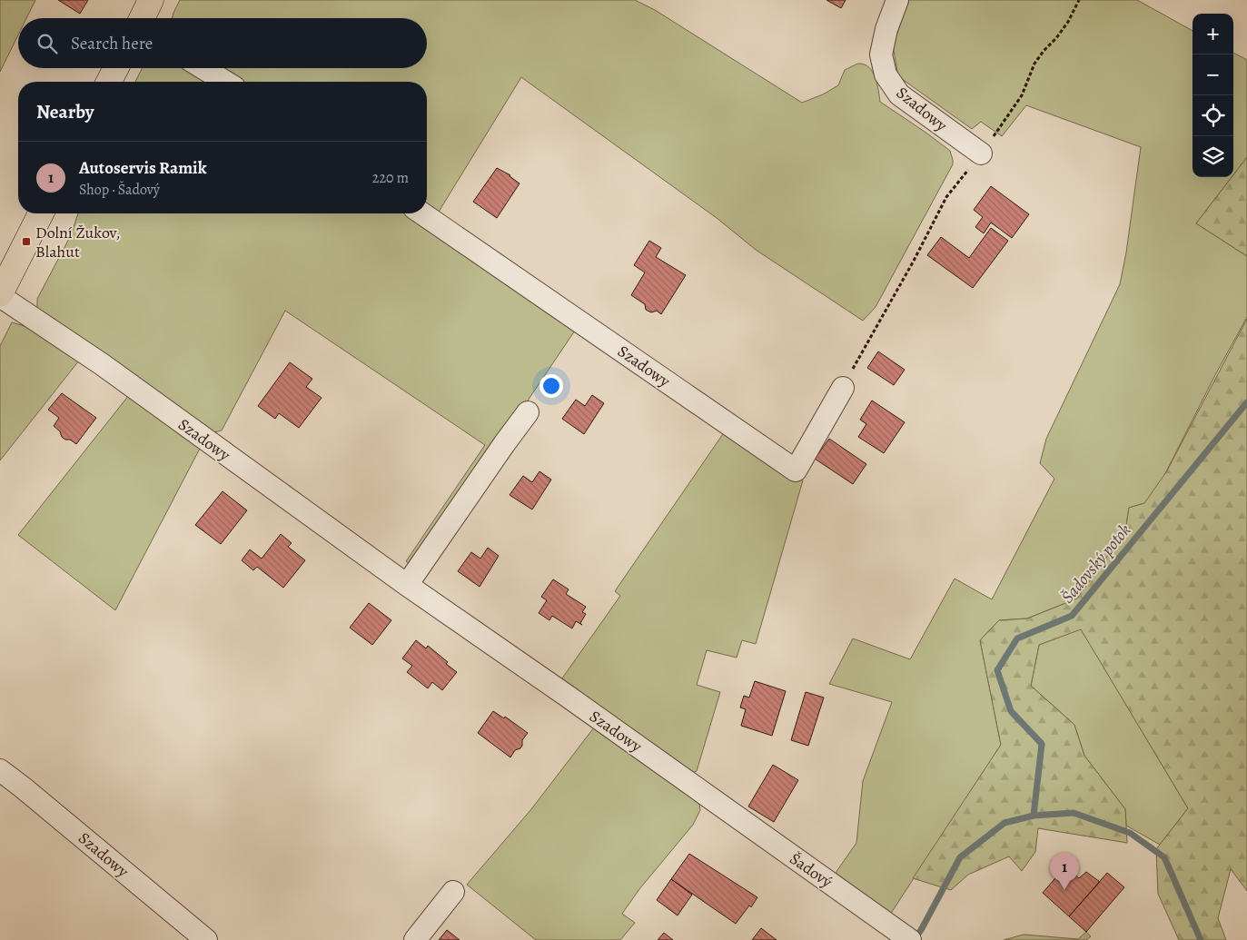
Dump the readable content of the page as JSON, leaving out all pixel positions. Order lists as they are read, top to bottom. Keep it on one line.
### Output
{"streets":{"street":["Szadowy","Šadový"]},"crossings":[["Szadowy","Šadový"]],"water":["Šadovský potok"],"places":{"transit":["Dolní Žukov, Blahut"]},"page":{"map_buttons":["+","−"],"search":"Search here","heading":"Nearby","list":[{"mark":"1","name":"Autoservis Ramik","note":"Shop · Šadový","value":"220 m"}],"pins":"1"}}
